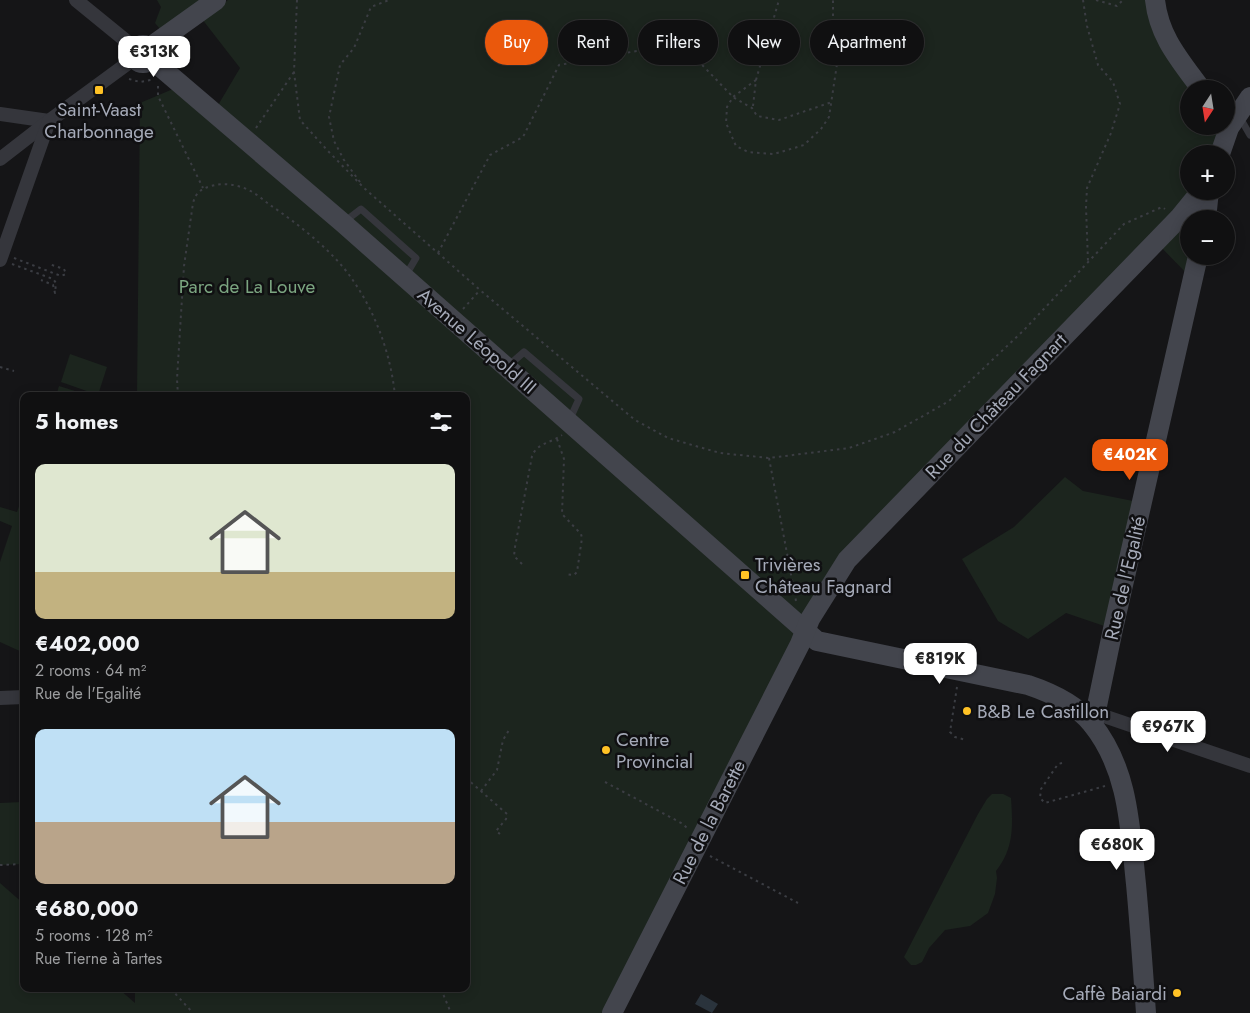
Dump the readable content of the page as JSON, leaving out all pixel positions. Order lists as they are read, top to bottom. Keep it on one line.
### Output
{"streets":{"street":["Avenue Léopold III","Rue du Château Fagnart","Rue de l'Egalité","Rue de la Barette"]},"crossings":[["Avenue Léopold III","Rue du Château Fagnart"],["Avenue Léopold III","Rue de l'Egalité"],["Avenue Léopold III","Rue de la Barette"],["Rue du Château Fagnart","Rue de la Barette"]],"parks":["Parc de La Louve"],"places":{"transit":["Saint-Vaast Charbonnage","Trivières Château Fagnard"],"other":["B&B Le Castillon","Centre Provincial","Caffè Baiardi"]},"north":"bottom","page":{"chip":["Buy","Rent","Filters","New","Apartment"],"price":["€313K","€402K","€819K","€967K","€680K"],"map_buttons":["+","−"],"heading":"5 homes","list":[{"name":"€402,000","note":"2 rooms · 64 m² · Rue de l'Egalité"},{"name":"€680,000","note":"5 rooms · 128 m² · Rue Tierne à Tartes"}]}}
